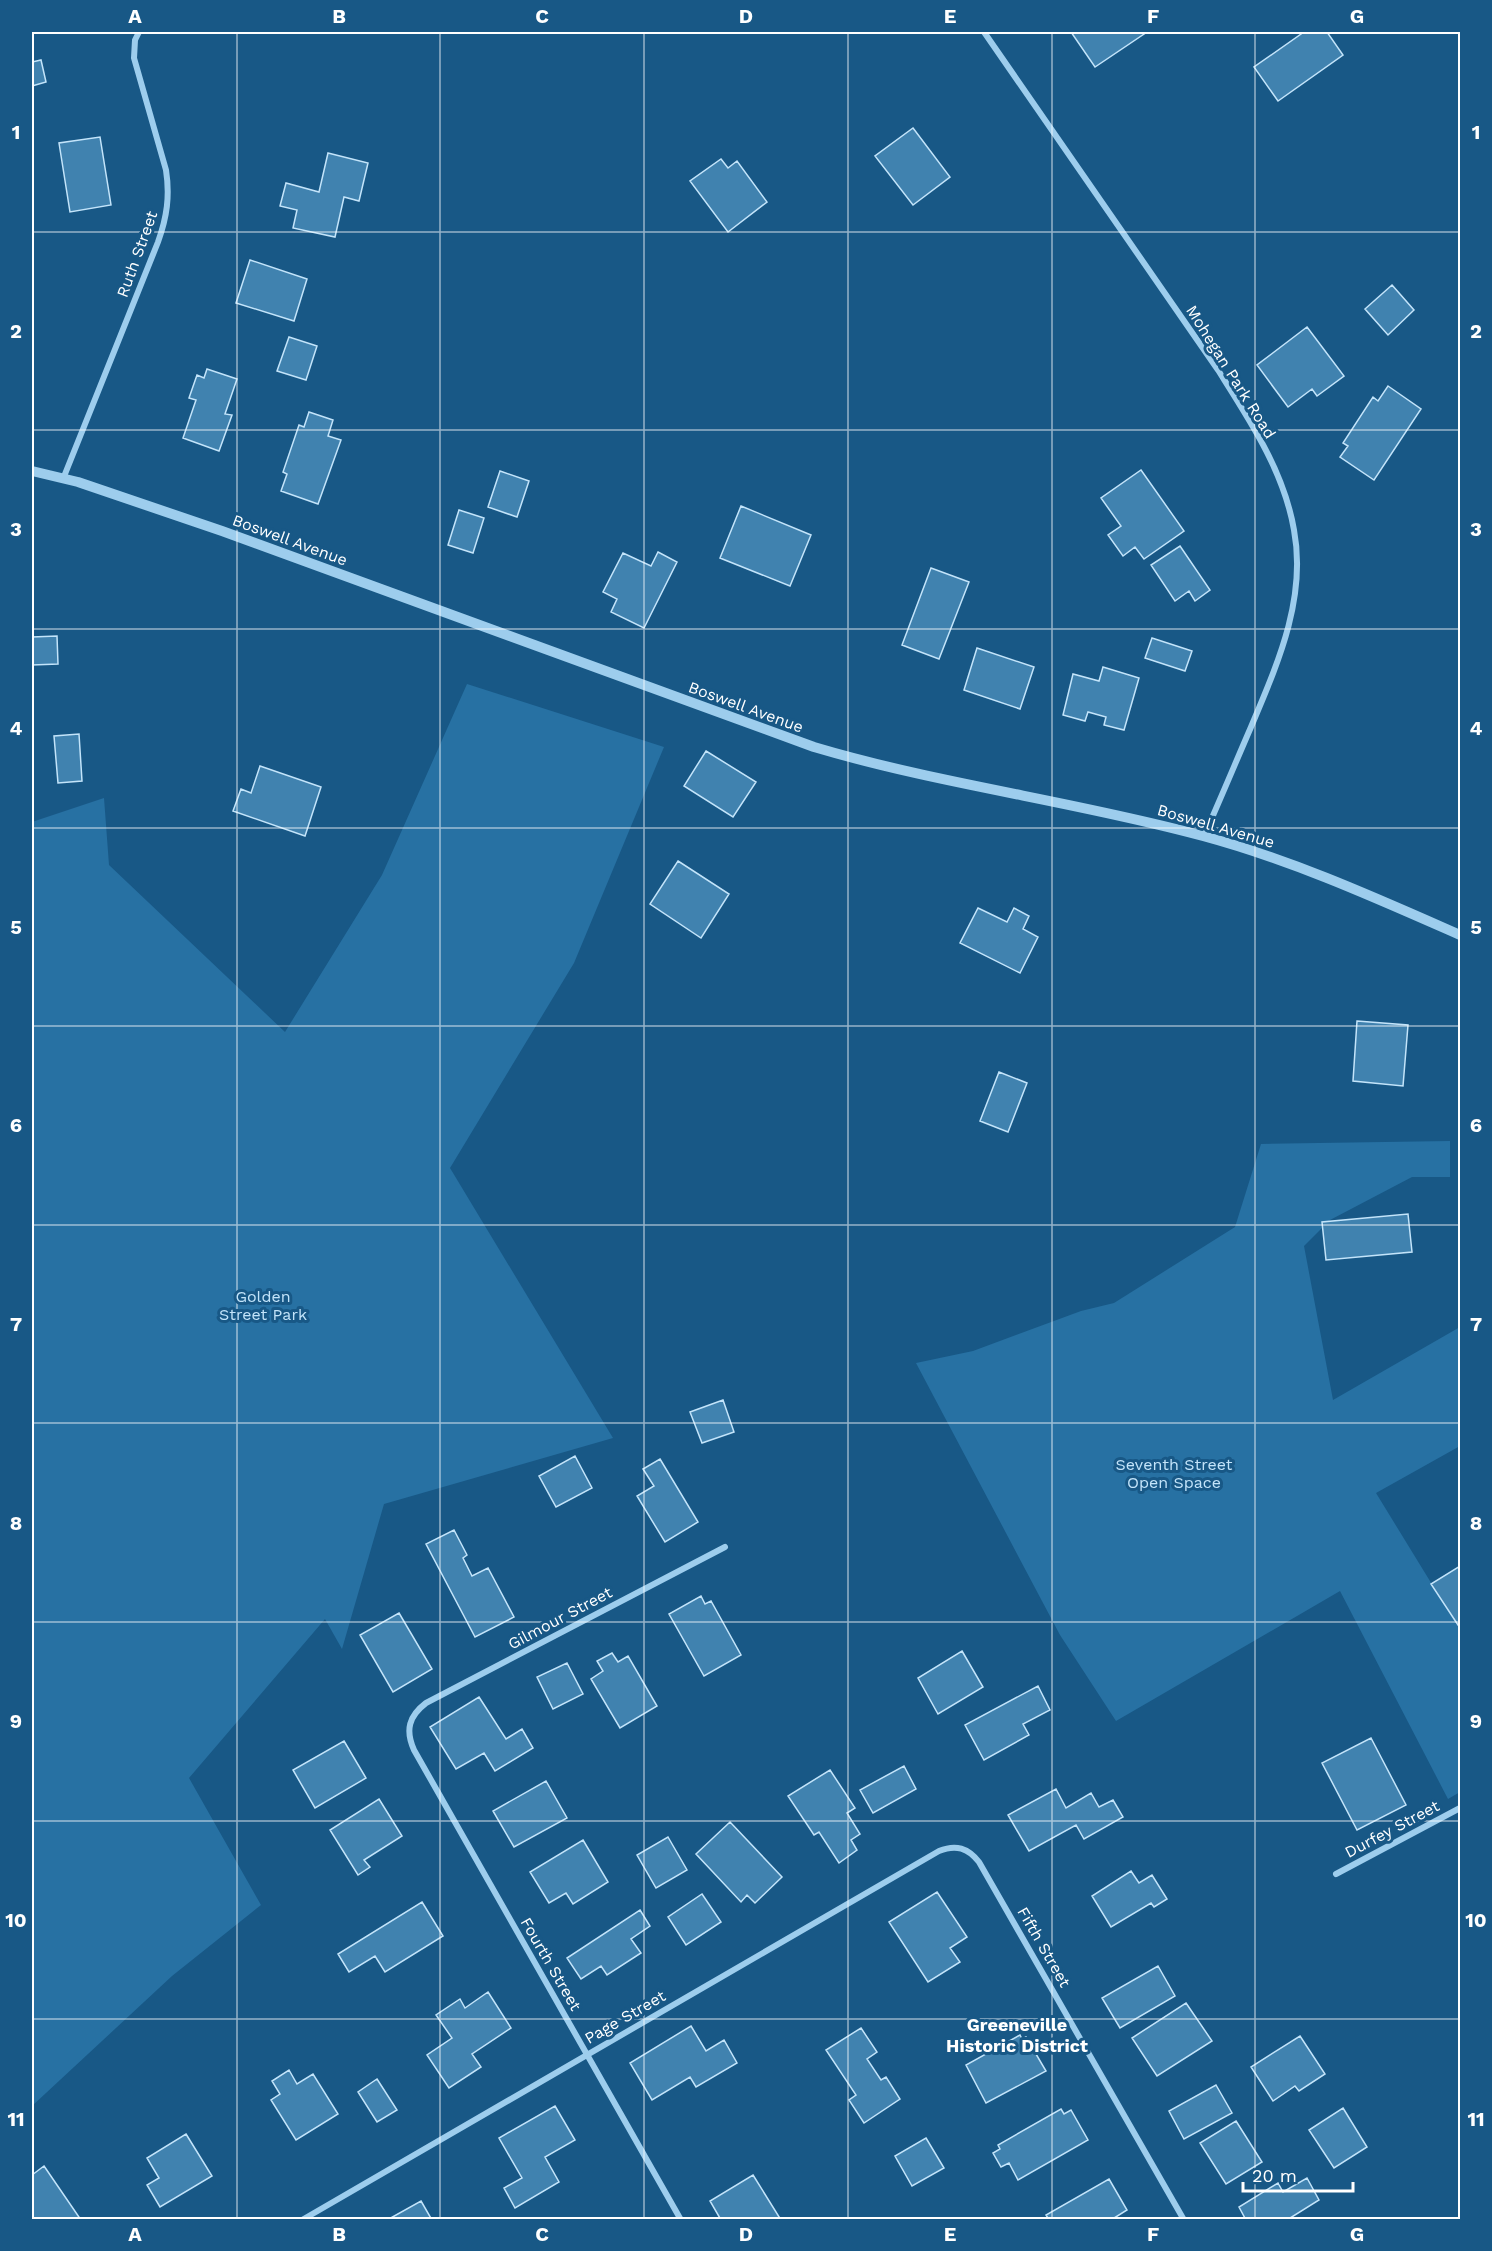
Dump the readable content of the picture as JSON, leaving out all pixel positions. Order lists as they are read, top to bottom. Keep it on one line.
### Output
{"streets":{"street":["Ruth Street","Mohegan Park Road","Boswell Avenue","Gilmour Street","Durfey Street","Fifth Street","Fourth Street","Page Street"]},"crossings":[["Ruth Street","Boswell Avenue"],["Mohegan Park Road","Boswell Avenue"],["Gilmour Street","Fourth Street"],["Fifth Street","Page Street"],["Fourth Street","Page Street"]],"districts":["Greeneville Historic District"],"parks":["Golden Street Park","Seventh Street Open Space"],"scale_bar":"20 m","grid":{"columns":["A","B","C","D","E","F","G"],"rows":["1","2","3","4","5","6","7","8","9","10","11"]}}
